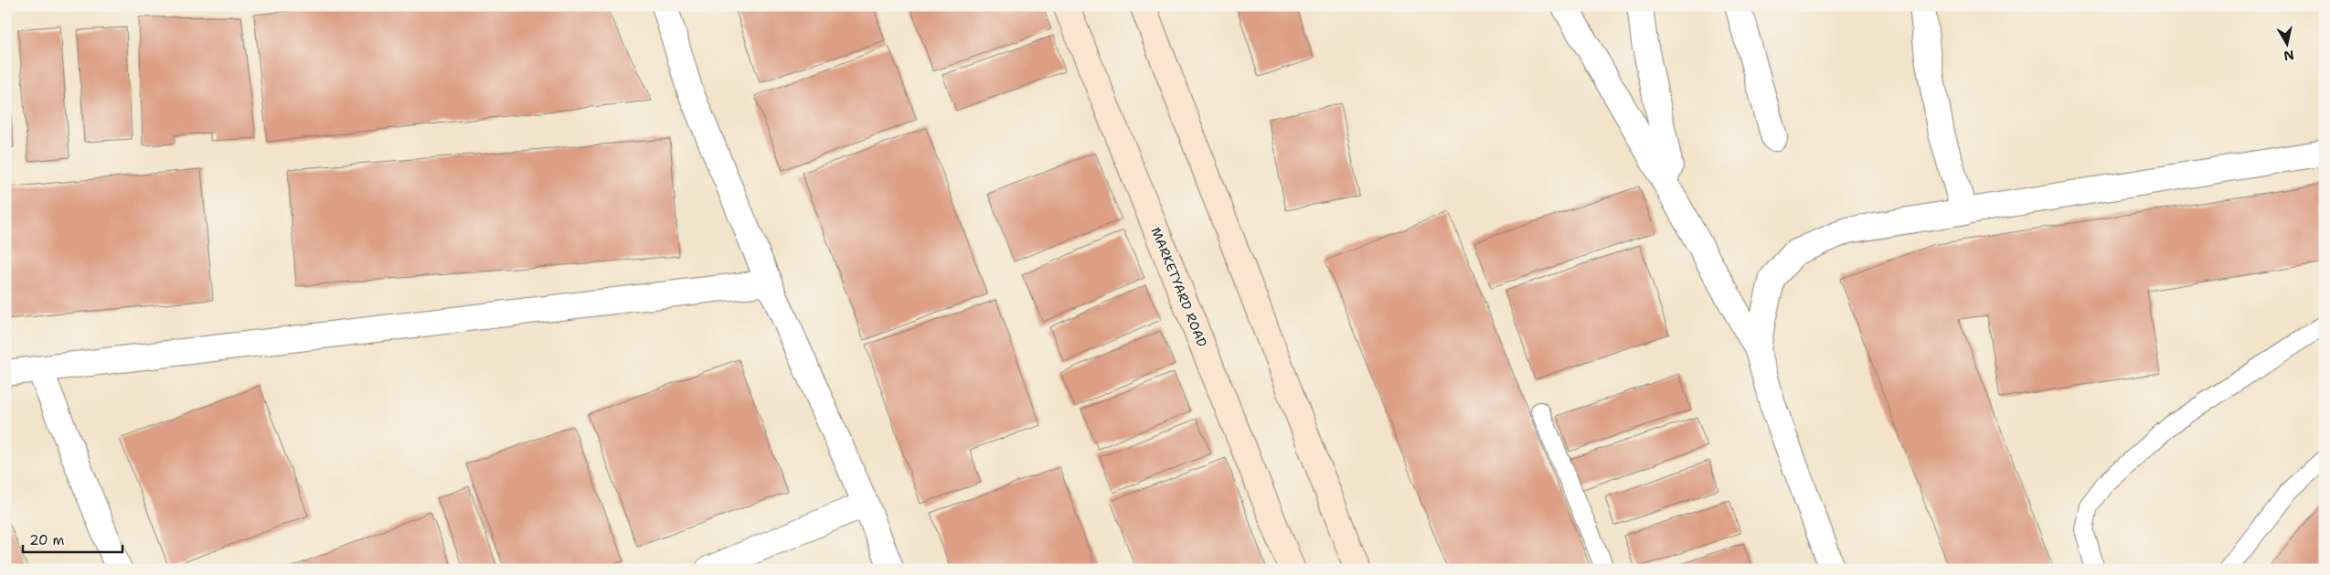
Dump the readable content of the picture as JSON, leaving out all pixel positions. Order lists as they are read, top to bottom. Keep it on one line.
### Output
{"streets":{"street":["MARKETYARD ROAD"]},"scale_bar":"20 m","north":"bottom"}
